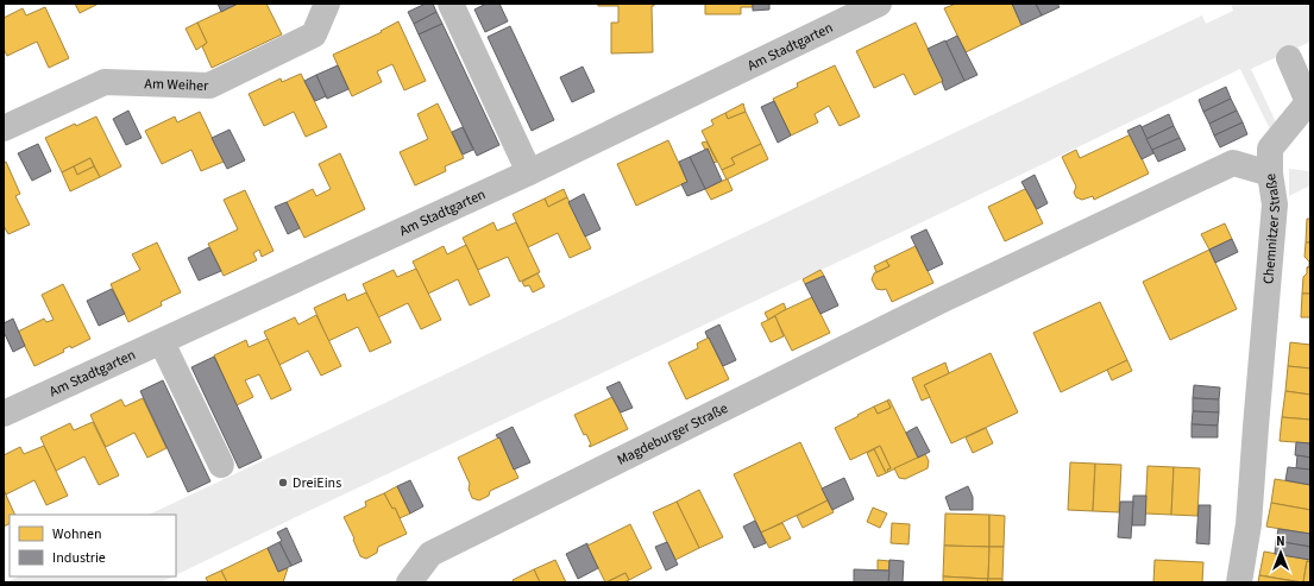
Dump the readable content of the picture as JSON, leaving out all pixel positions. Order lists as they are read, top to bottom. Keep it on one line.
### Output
{"streets":{"street":["Am Stadtgarten","Am Weiher","Chemnitzer Straße","Magdeburger Straße"]},"crossings":[["Chemnitzer Straße","Magdeburger Straße"]],"places":["DreiEins"],"legend":["Wohnen","Industrie"],"north":"top"}
